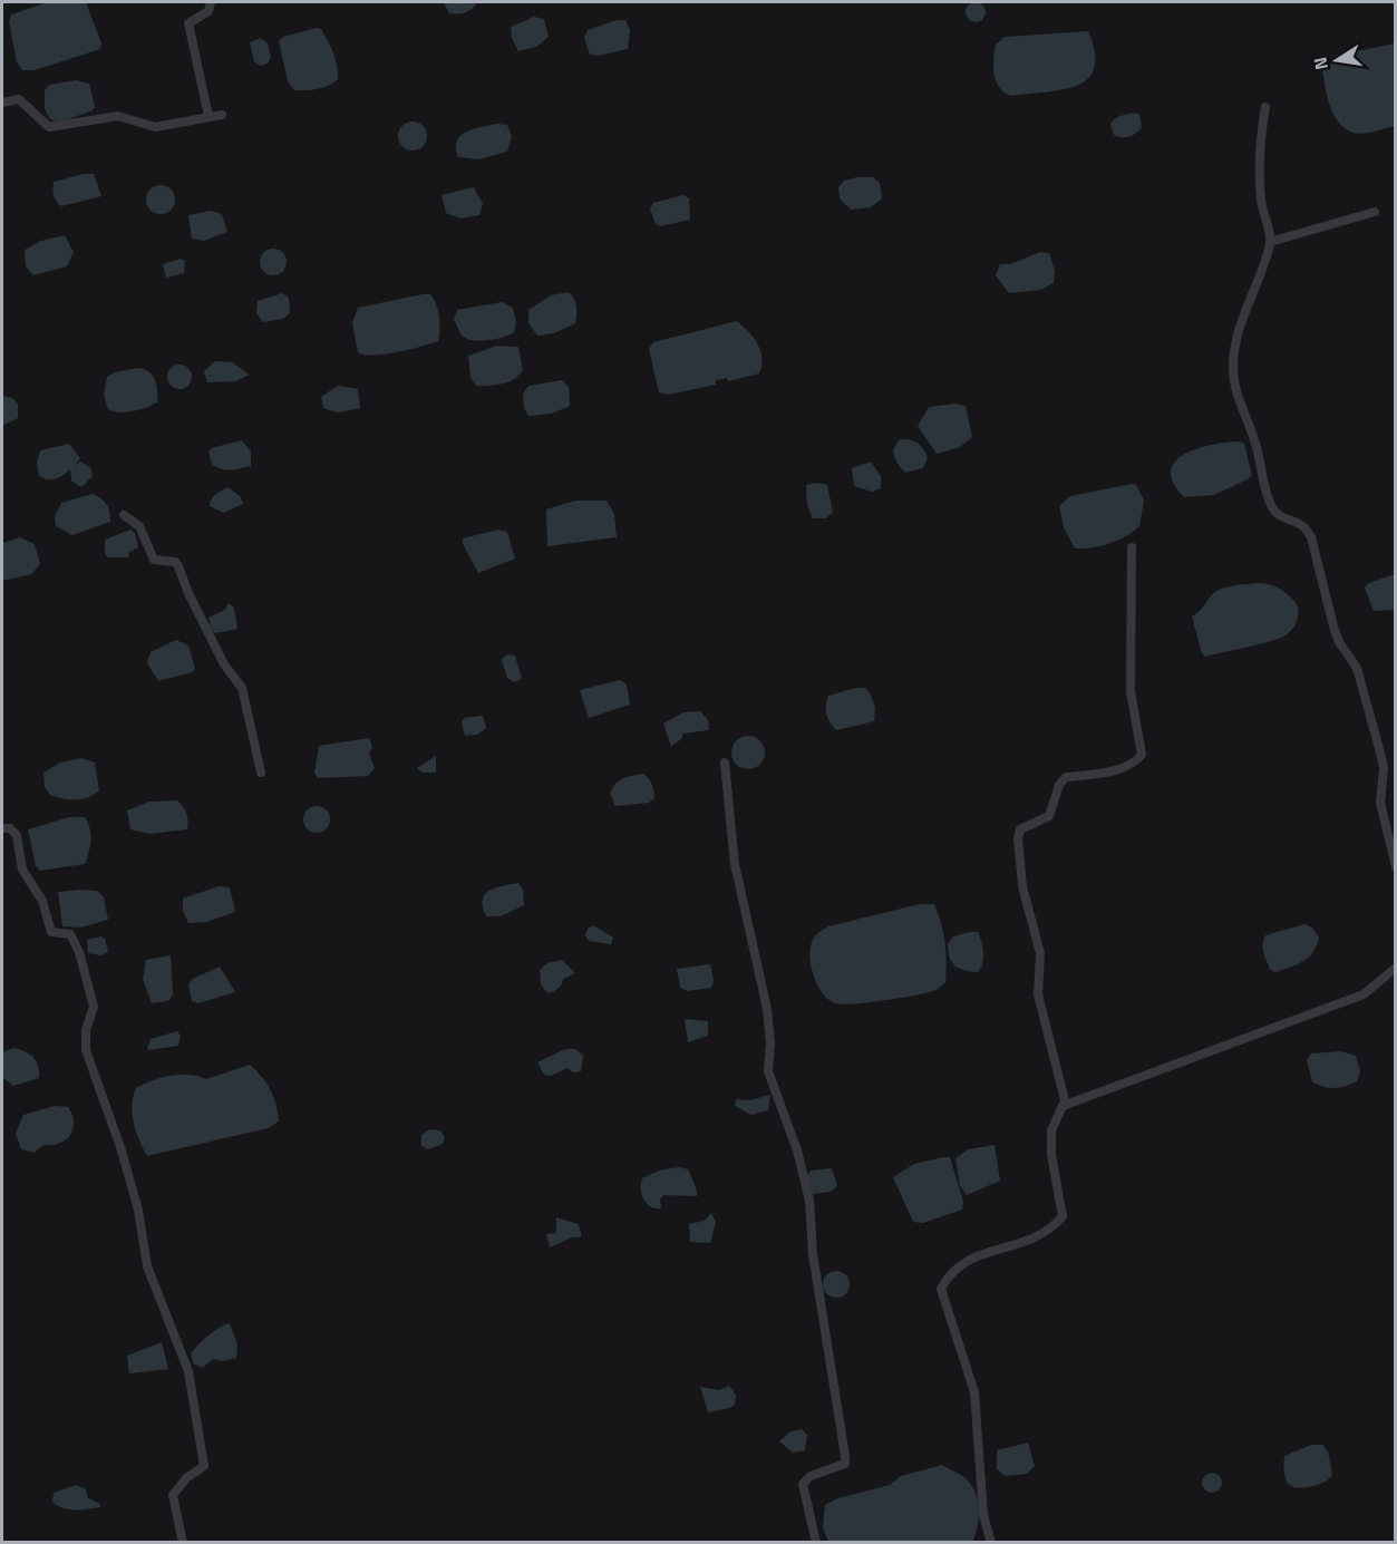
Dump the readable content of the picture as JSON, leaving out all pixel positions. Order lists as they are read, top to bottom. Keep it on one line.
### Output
{"north":"left"}
